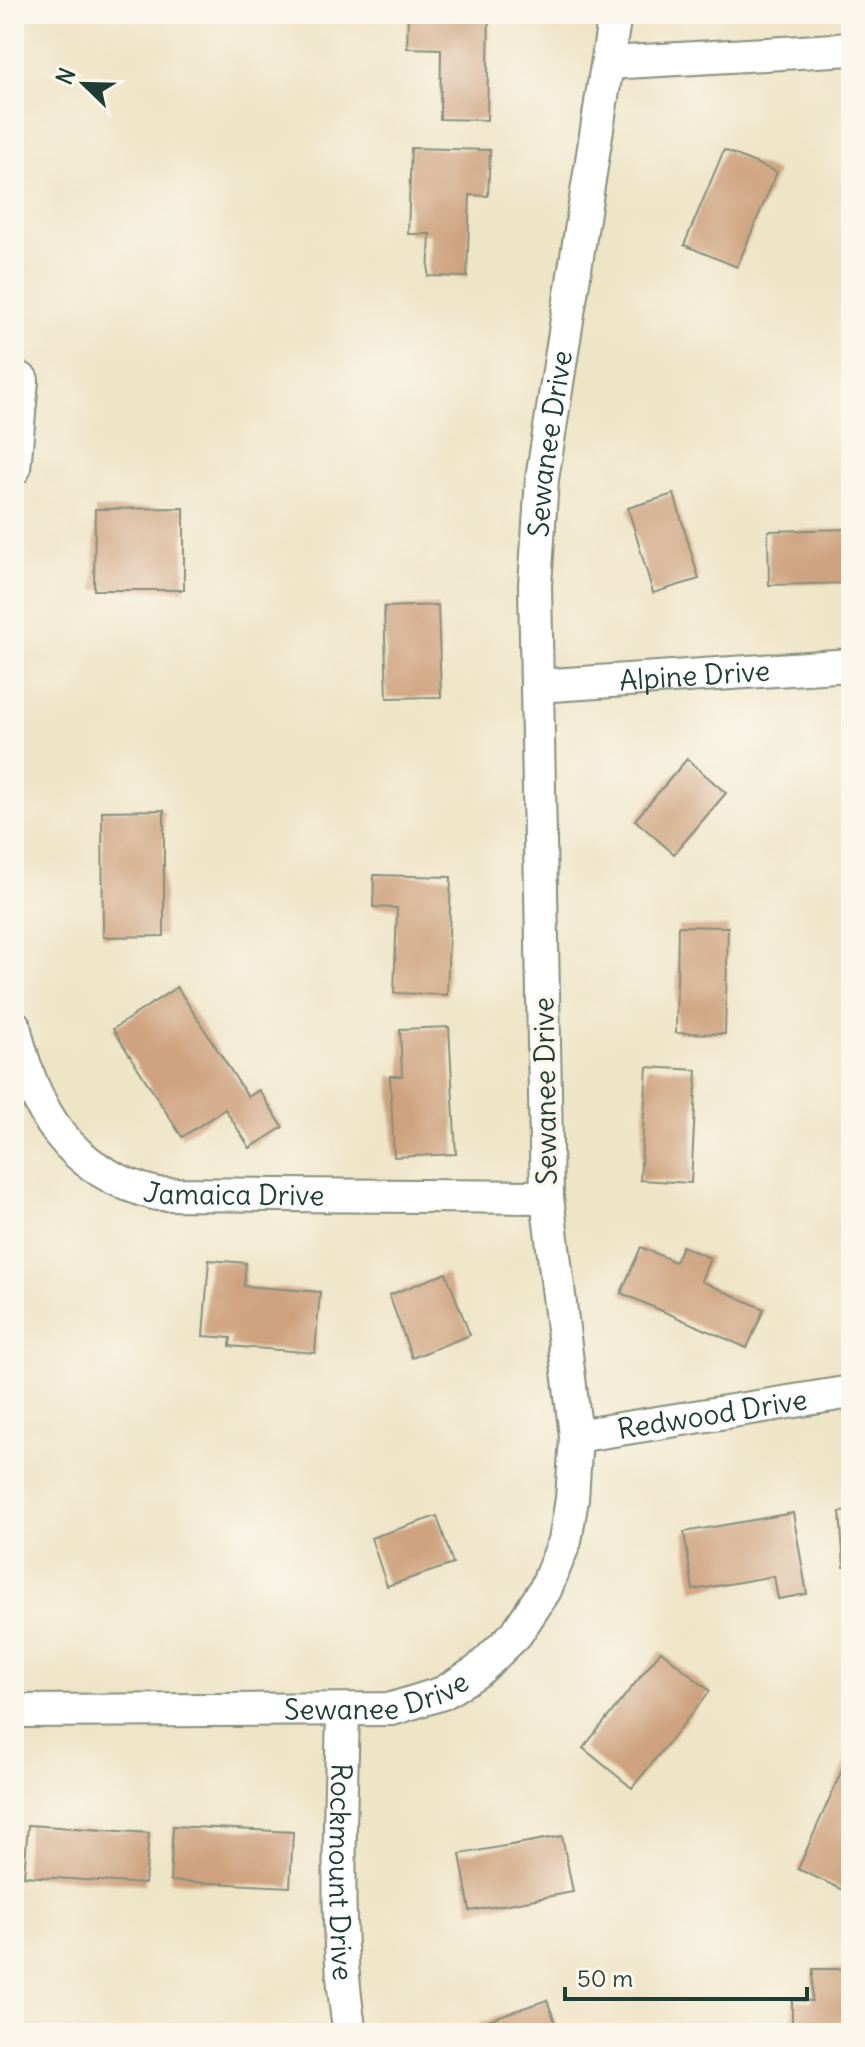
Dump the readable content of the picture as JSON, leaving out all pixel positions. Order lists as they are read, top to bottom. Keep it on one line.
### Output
{"streets":{"street":["Sewanee Drive","Alpine Drive","Jamaica Drive","Redwood Drive","Rockmount Drive"]},"crossings":[["Sewanee Drive","Alpine Drive"],["Sewanee Drive","Jamaica Drive"],["Sewanee Drive","Redwood Drive"],["Sewanee Drive","Rockmount Drive"]],"scale_bar":"50 m","north":"top left"}
